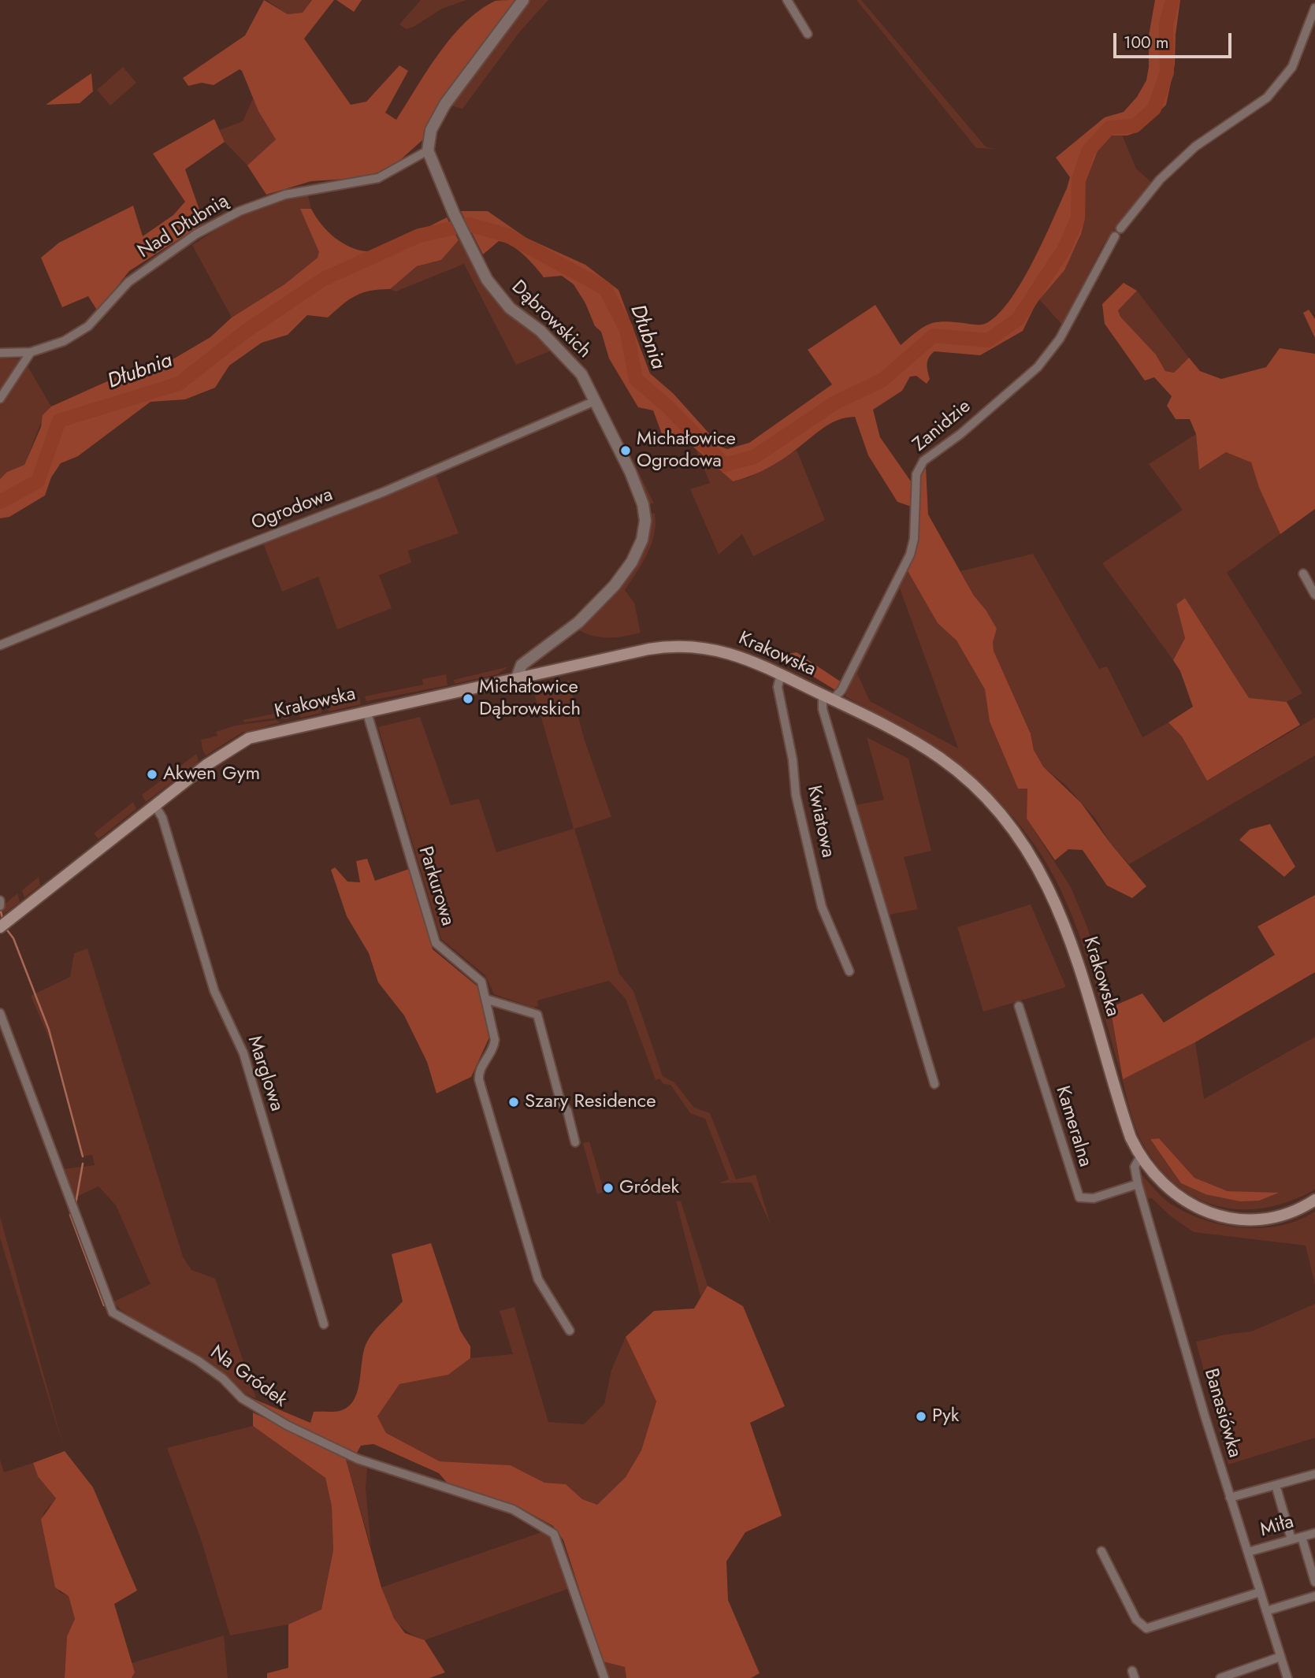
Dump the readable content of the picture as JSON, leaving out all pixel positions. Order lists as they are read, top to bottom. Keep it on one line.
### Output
{"streets":{"main road":["Krakowska"],"street":["Nad Dłubnią","Dąbrowskich","Zanidzie","Ogrodowa","Kwiatowa","Parkurowa","Marglowa","Kameralna","Na Gródek","Banasiówka","Miła"]},"crossings":[["Nad Dłubnią","Dąbrowskich"],["Dąbrowskich","Ogrodowa"],["Dąbrowskich","Krakowska"],["Zanidzie","Krakowska"],["Krakowska","Kwiatowa"],["Krakowska","Parkurowa"],["Krakowska","Marglowa"],["Krakowska","Banasiówka"],["Kameralna","Banasiówka"],["Banasiówka","Miła"]],"water":["Dłubnia"],"places":["Michałowice Ogrodowa","Michałowice Dąbrowskich","Akwen Gym","Szary Residence","Gródek","Pyk"],"scale_bar":"100 m"}
